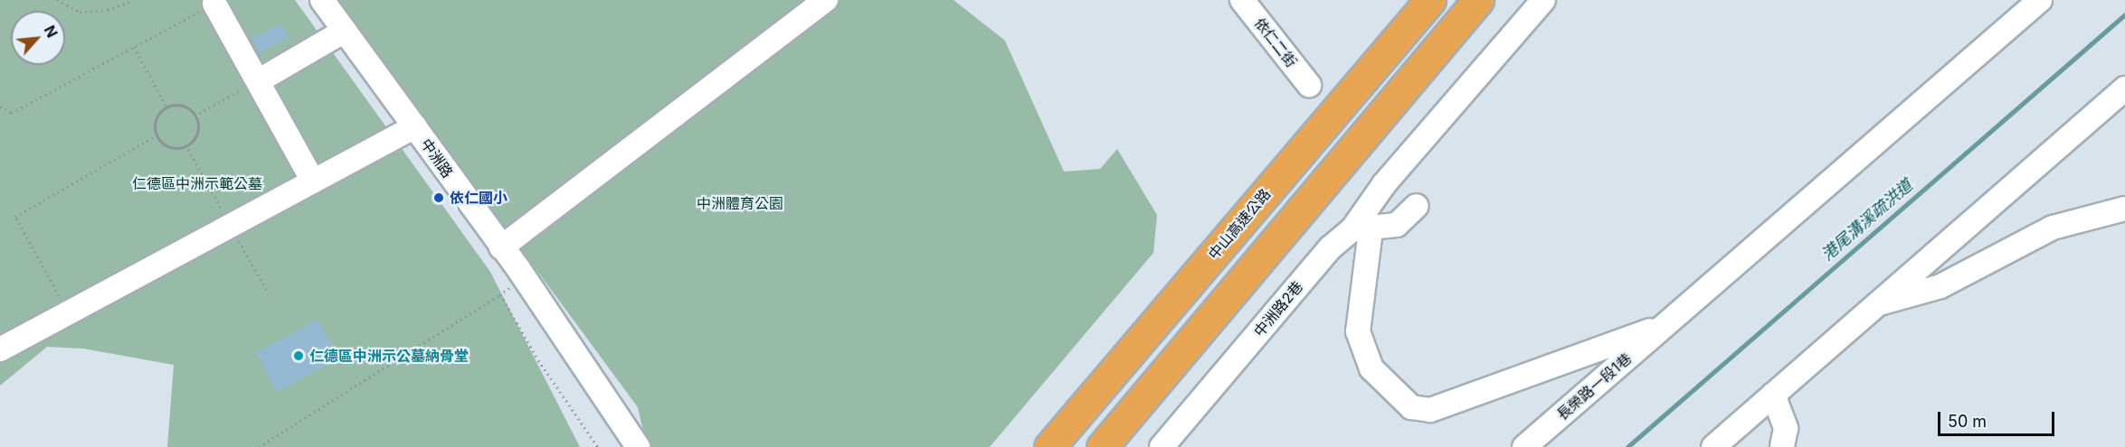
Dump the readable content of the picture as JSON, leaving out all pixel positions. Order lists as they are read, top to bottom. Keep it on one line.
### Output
{"streets":{"highway":["中山高速公路"],"street":["依仁二街","中洲路","中洲路2巷","長榮路一段1巷"]},"water":["港尾溝溪疏洪道"],"parks":["仁德區中洲示範公墓","中洲體育公園"],"places":["依仁國小","仁德區中洲示公墓納骨堂"],"scale_bar":"50 m","north":"top right"}
